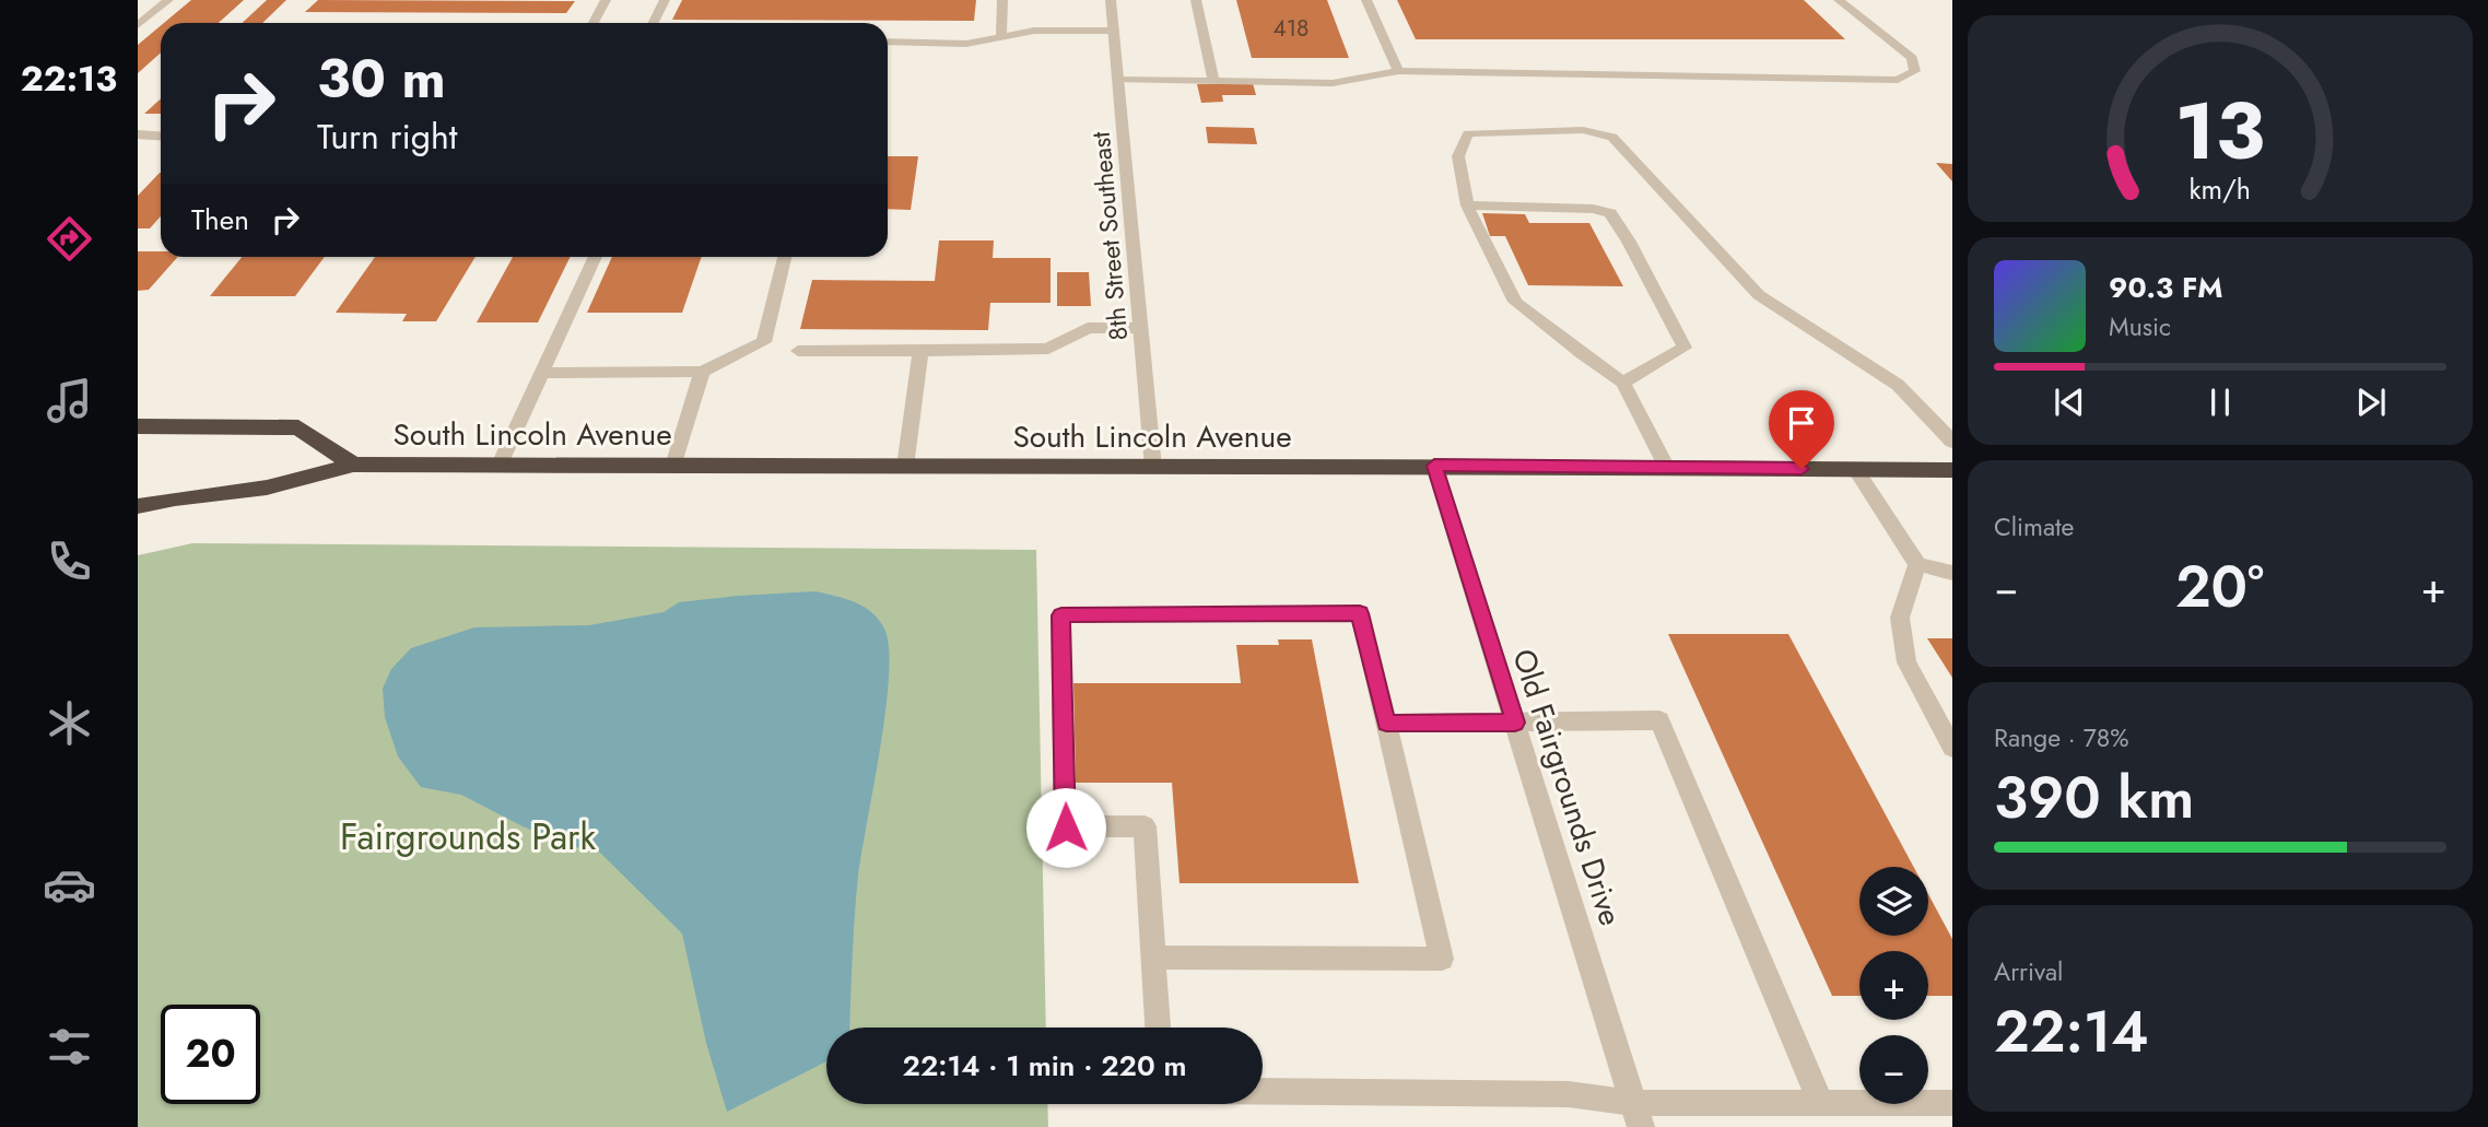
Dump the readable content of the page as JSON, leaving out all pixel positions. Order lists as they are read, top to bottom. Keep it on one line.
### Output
{"streets":{"highway":["South Lincoln Avenue"],"street":["8th Street Southeast","Old Fairgrounds Drive"]},"crossings":[["8th Street Southeast","South Lincoln Avenue"],["South Lincoln Avenue","Old Fairgrounds Drive"]],"parks":["Fairgrounds Park"],"house_numbers":["418"],"page":{"tabs":"22:13","turn":["30 m","Turn right"],"then":"Then","song":["90.3 FM","Music"],"tile":["Climate",["Range · 78%","390 km"],["Arrival","22:14"]],"heat":["−","20°","+"],"map_buttons":["+","−"],"limit":"20","trip":"22:14 · 1 min · 220 m","gauge":["13","km/h"]}}
